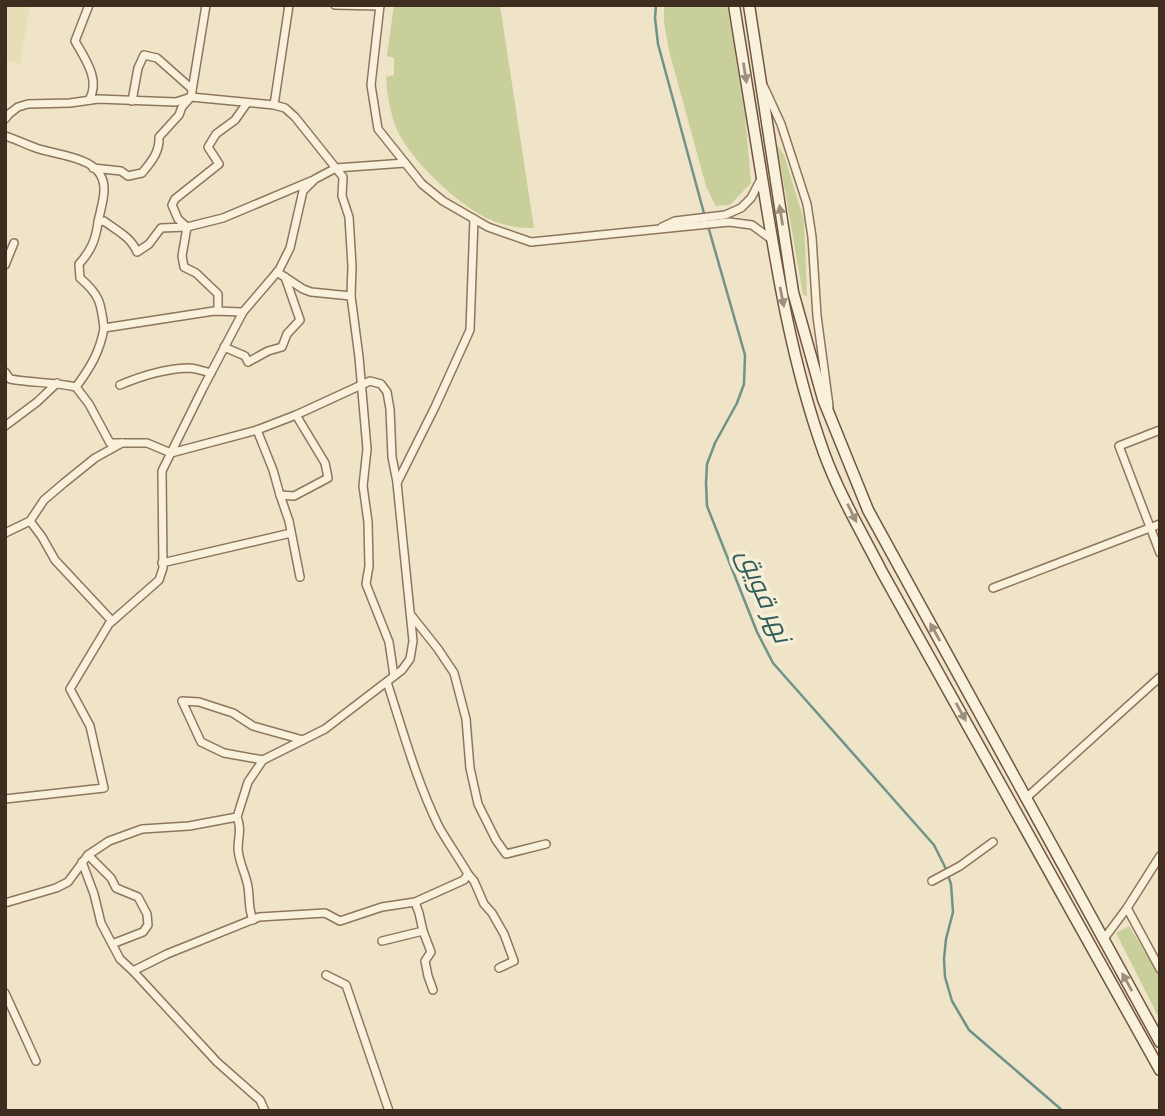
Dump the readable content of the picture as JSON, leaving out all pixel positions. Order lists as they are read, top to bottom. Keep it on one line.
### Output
{"water":["نهر قويق"]}
